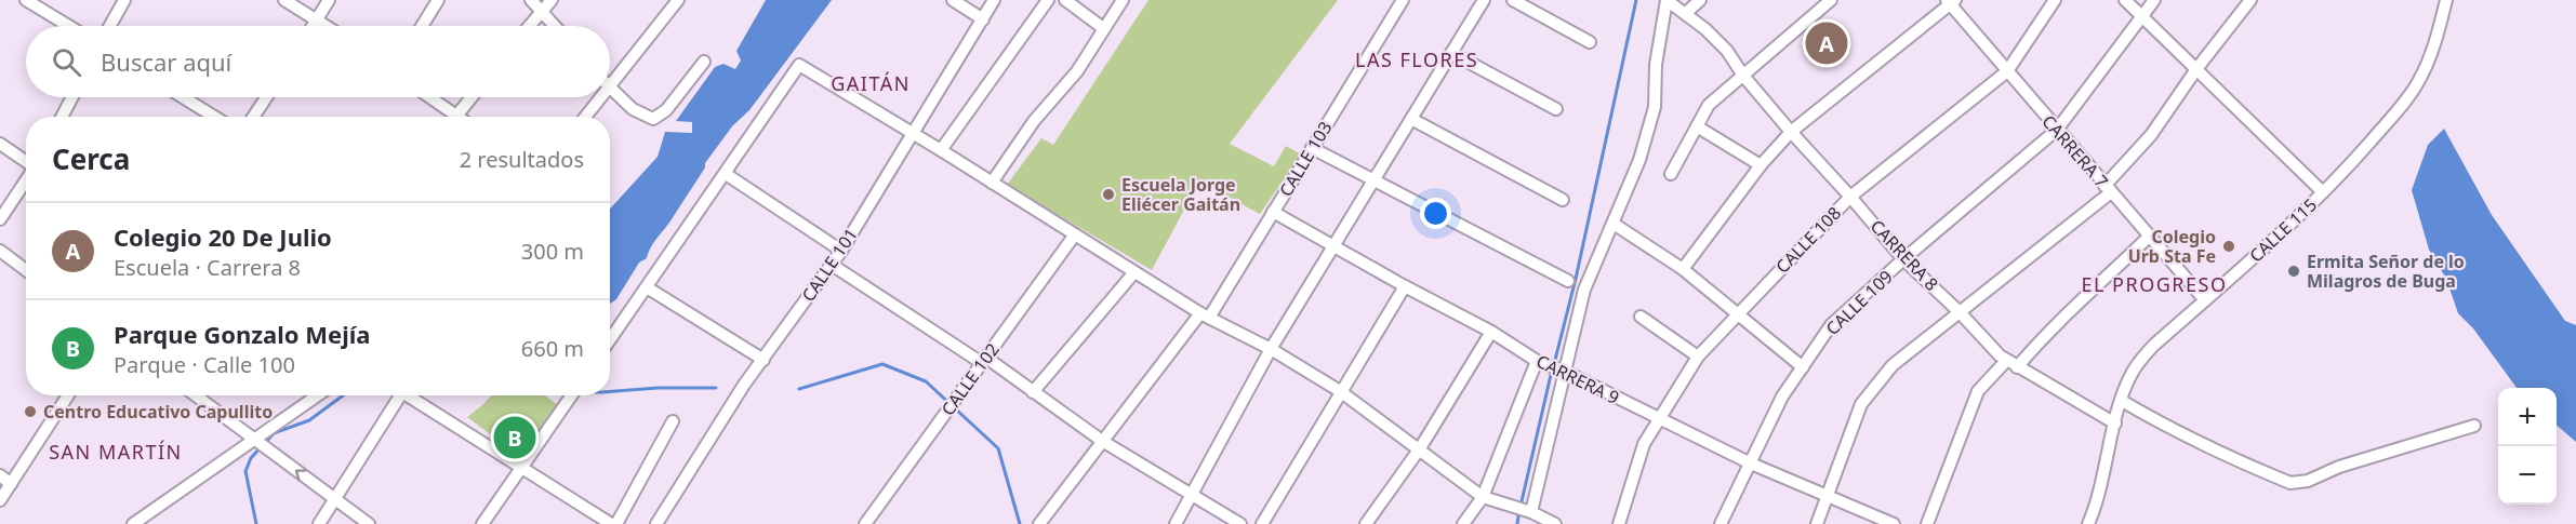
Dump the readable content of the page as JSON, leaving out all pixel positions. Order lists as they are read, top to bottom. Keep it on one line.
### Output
{"streets":{"street":["CARRERA 7","CALLE 103","CALLE 115","CALLE 108","CARRERA 8","CALLE 101","CALLE 109","CALLE 102","CARRERA 9"]},"crossings":[["CARRERA 7","CALLE 115"],["CARRERA 7","CALLE 108"],["CARRERA 7","CALLE 109"],["CALLE 103","CARRERA 9"],["CALLE 115","CARRERA 8"],["CALLE 108","CARRERA 8"],["CALLE 108","CARRERA 9"],["CARRERA 8","CALLE 109"],["CALLE 109","CARRERA 9"]],"districts":["LAS FLORES","GAITÁN","EL PROGRESO","SAN MARTÍN"],"places":["Escuela Jorge Eliécer Gaitán","Colegio Urb Sta Fe","Ermita Señor de lo Milagros de Buga","Centro Educativo Capullito"],"page":{"pins":["A","B"],"search":"Buscar aquí","heading":["Cerca","2 resultados"],"list":[{"mark":"A","name":"Colegio 20 De Julio","note":"Escuela · Carrera 8","value":"300 m"},{"mark":"B","name":"Parque Gonzalo Mejía","note":"Parque · Calle 100","value":"660 m"}],"map_buttons":["+","−"]}}
